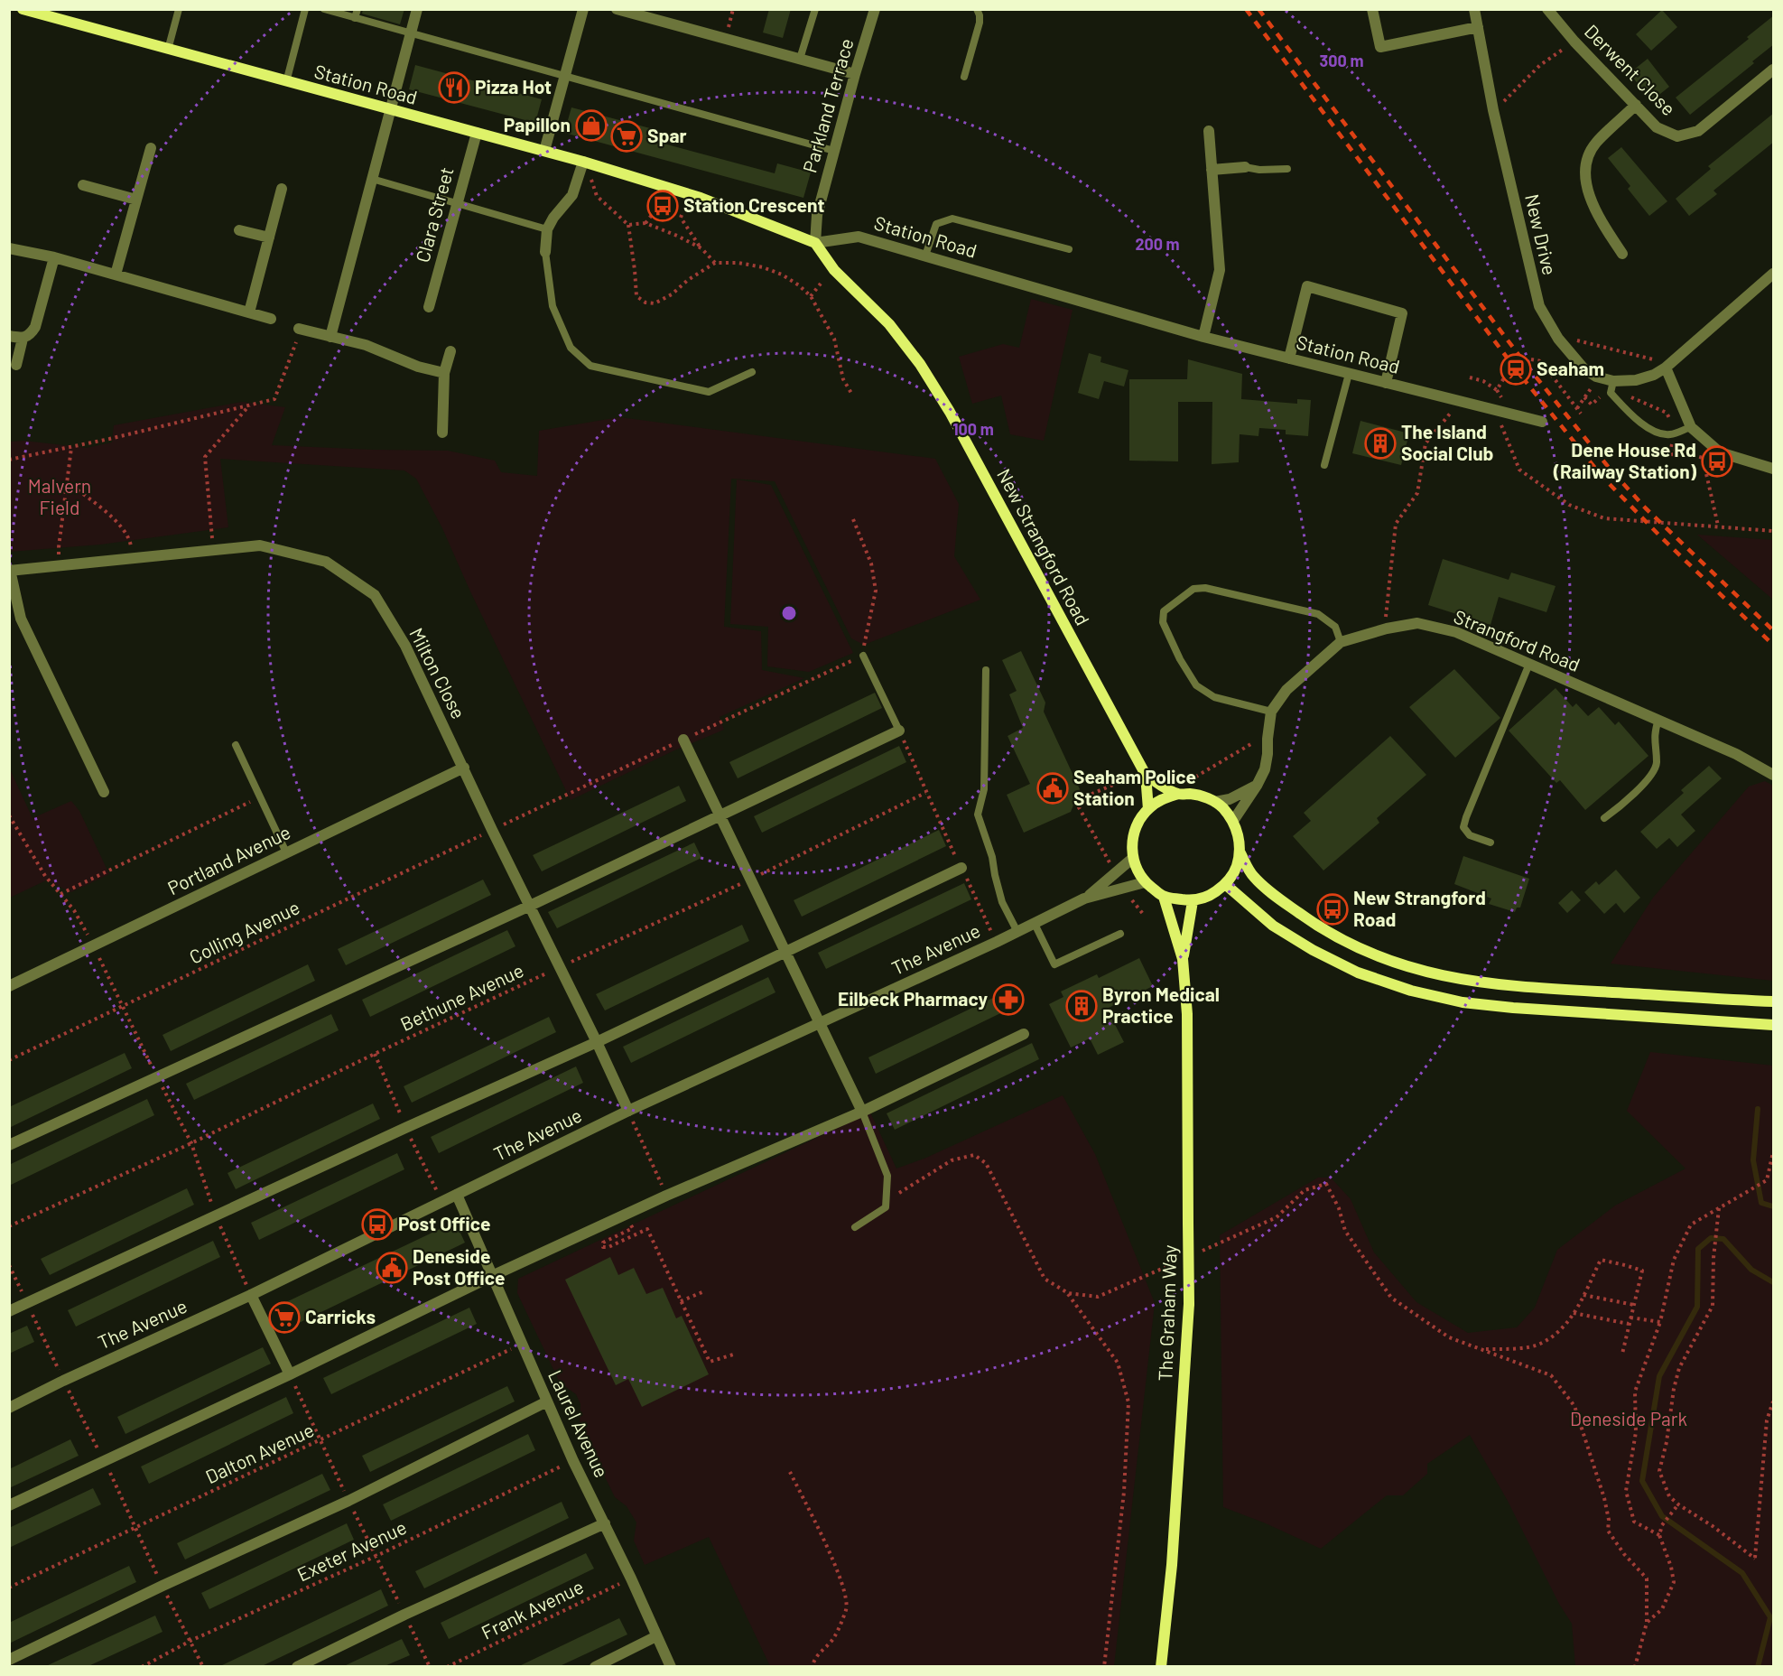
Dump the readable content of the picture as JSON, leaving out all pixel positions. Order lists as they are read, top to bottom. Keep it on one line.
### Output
{"streets":{"main road":["Station Road","New Strangford Road","The Graham Way"],"street":["Derwent Close","Parkland Terrace","Clara Street","New Drive","Strangford Road","Milton Close","Portland Avenue","The Avenue","Laurel Avenue"],"path":["Colling Avenue","Bethune Avenue","Dalton Avenue","Exeter Avenue","Frank Avenue"]},"crossings":[["Station Road","Parkland Terrace"],["Station Road","Clara Street"],["Station Road","New Strangford Road"],["Parkland Terrace","New Strangford Road"],["New Strangford Road","Strangford Road"],["New Strangford Road","The Avenue"],["New Strangford Road","The Graham Way"],["Strangford Road","The Avenue"],["Strangford Road","The Graham Way"],["Milton Close","Portland Avenue"],["Milton Close","Colling Avenue"],["Milton Close","The Avenue"],["Milton Close","Bethune Avenue"],["The Avenue","The Graham Way"],["The Avenue","Laurel Avenue"],["Laurel Avenue","Dalton Avenue"],["Laurel Avenue","Exeter Avenue"],["Laurel Avenue","Frank Avenue"]],"parks":["Malvern Field","Deneside Park"],"places":{"restaurant":["Pizza Hot"],"shop":["Papillon"],"supermarket":["Spar","Carricks"],"bus stop":["Station Crescent","Dene House Rd (Railway Station)","New Strangford Road","Post Office"],"station":["Seaham"],"building":["The Island Social Club","Byron Medical Practice"],"public building":["Seaham Police Station","Deneside Post Office"],"pharmacy":["Eilbeck Pharmacy"]},"rings":["300 m","200 m","100 m"]}
